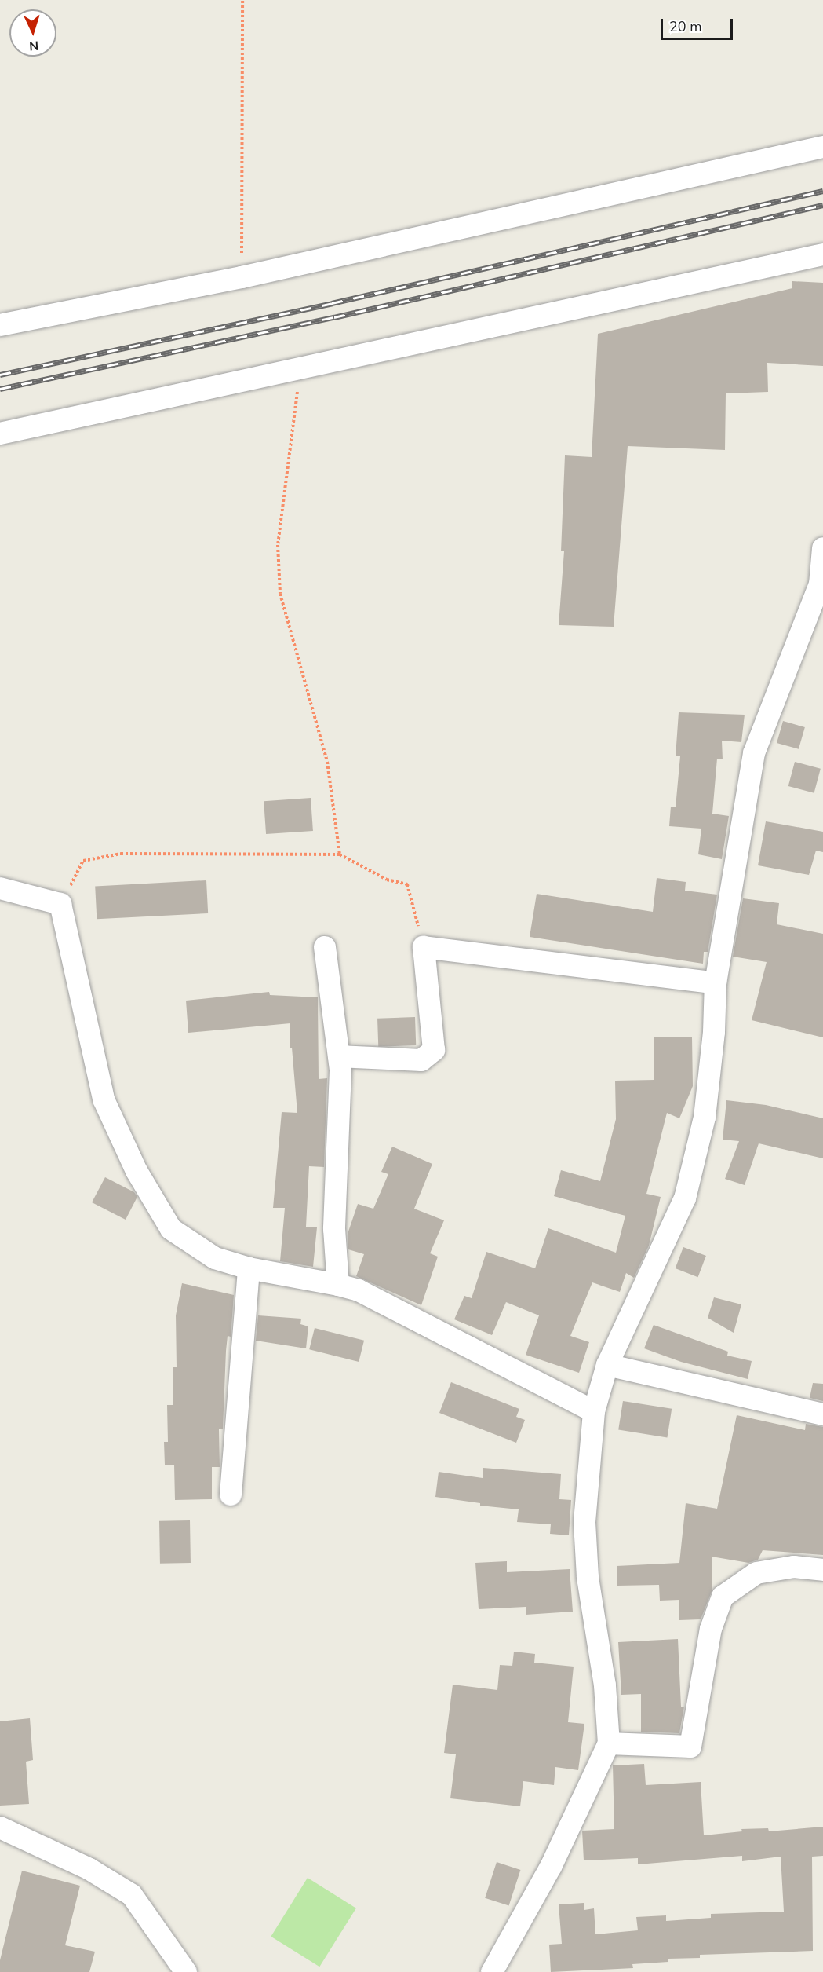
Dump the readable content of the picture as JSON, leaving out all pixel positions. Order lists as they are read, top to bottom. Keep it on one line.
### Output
{"scale_bar":"20 m","north":"bottom"}
